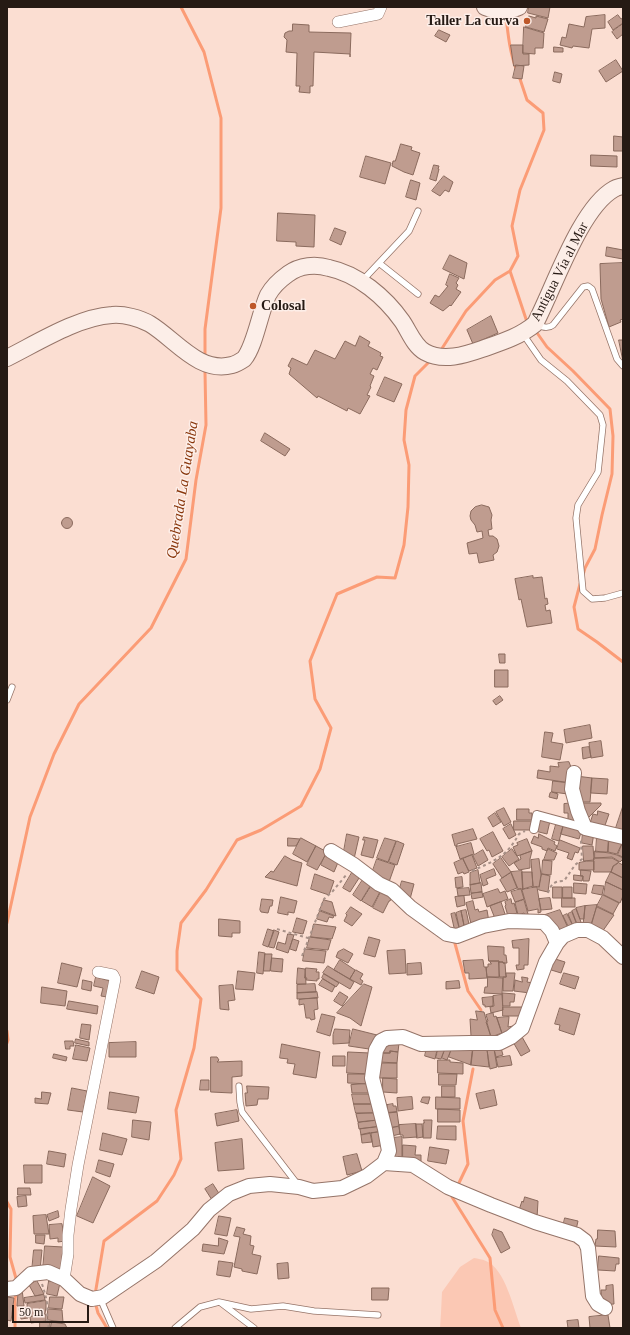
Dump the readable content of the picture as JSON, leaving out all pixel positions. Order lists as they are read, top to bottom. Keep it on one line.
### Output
{"streets":{"main road":["Antigua Vía al Mar"]},"water":["Quebrada La Guayaba"],"places":["Taller La curva","Colosal"],"scale_bar":"50 m"}
